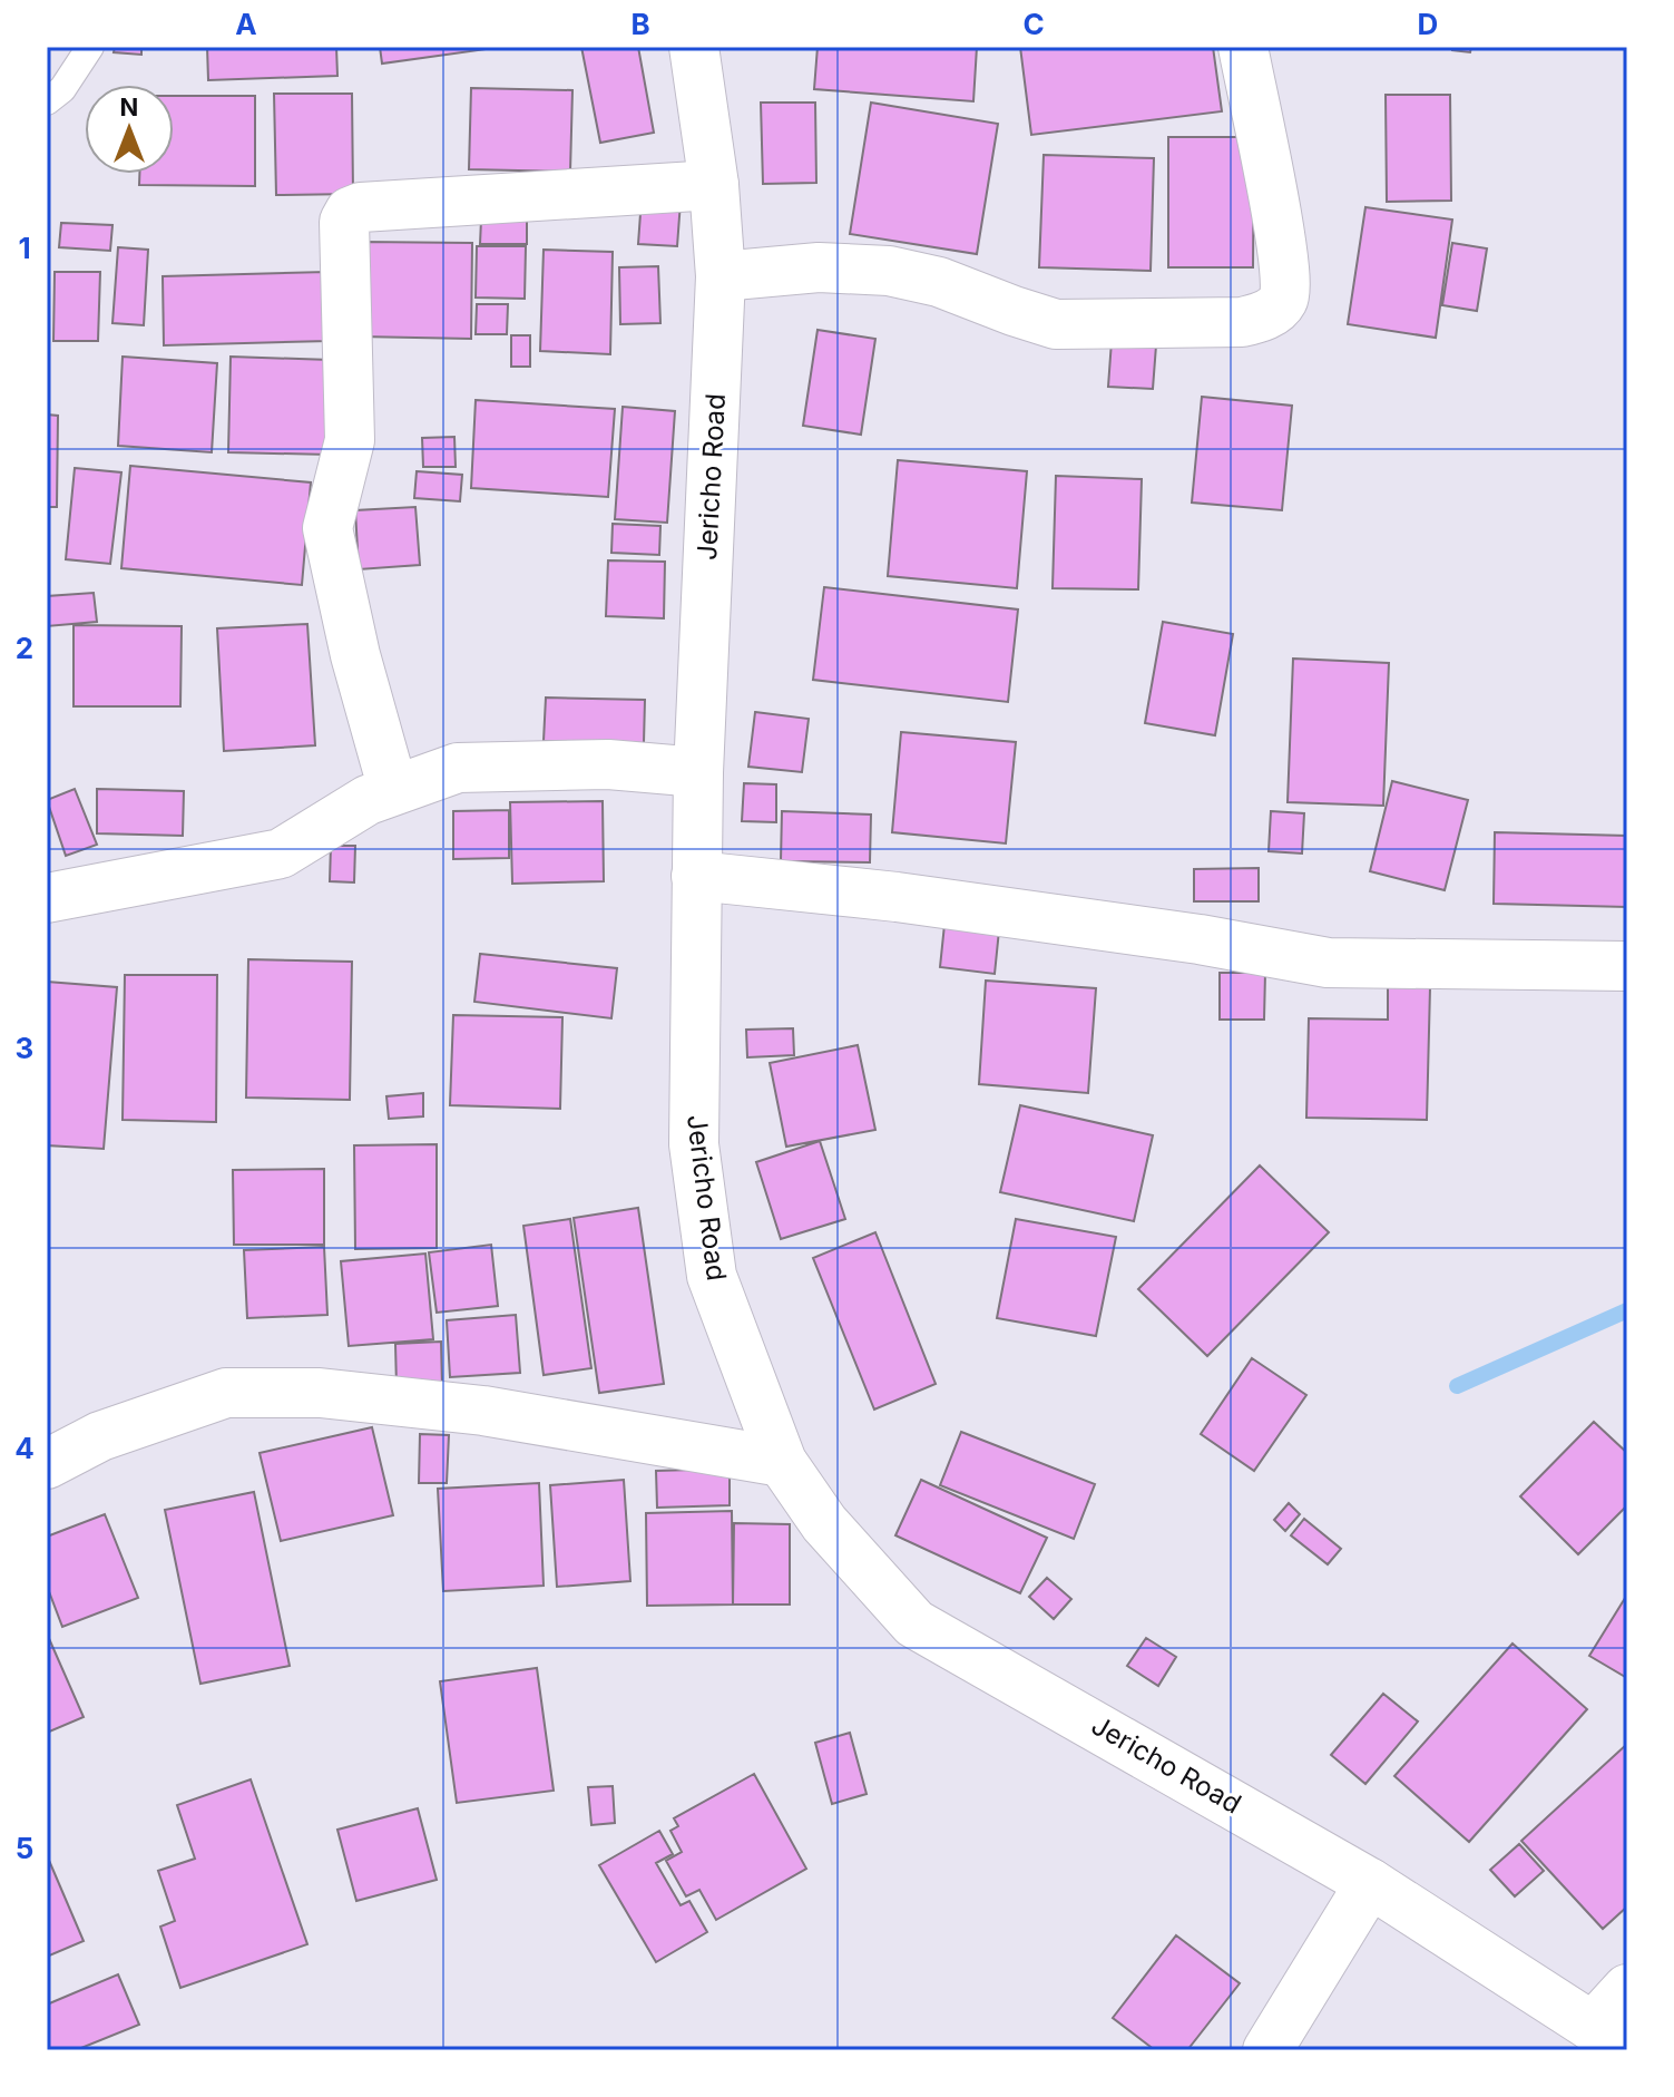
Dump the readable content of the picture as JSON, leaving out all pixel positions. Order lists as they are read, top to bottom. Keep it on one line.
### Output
{"streets":{"street":["Jericho Road"]},"north":"top","grid":{"columns":["A","B","C","D"],"rows":["1","2","3","4","5"]}}
